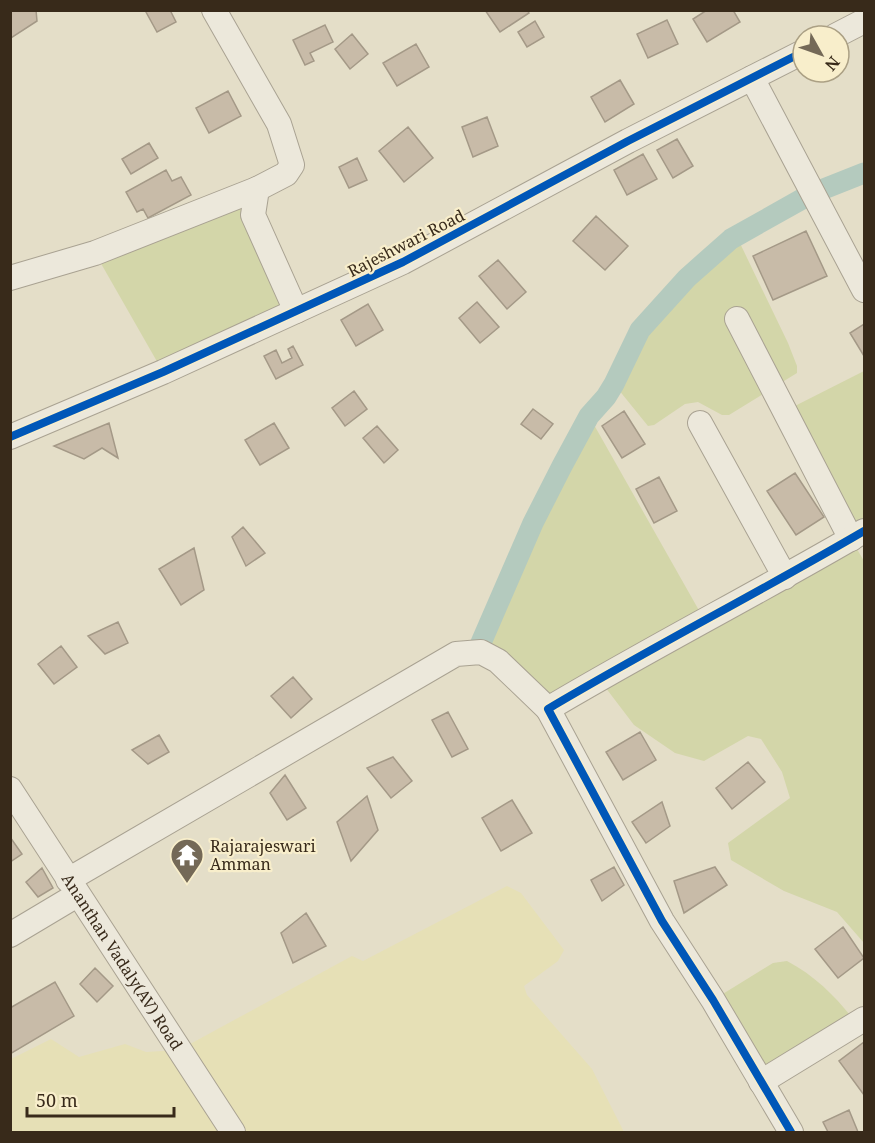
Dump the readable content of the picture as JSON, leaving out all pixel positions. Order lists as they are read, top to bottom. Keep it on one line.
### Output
{"streets":{"street":["Rajeshwari Road","Ananthan Vadaly(AV) Road"]},"places":{"temple":["Rajarajeswari Amman"]},"scale_bar":"50 m","north":"bottom right"}
